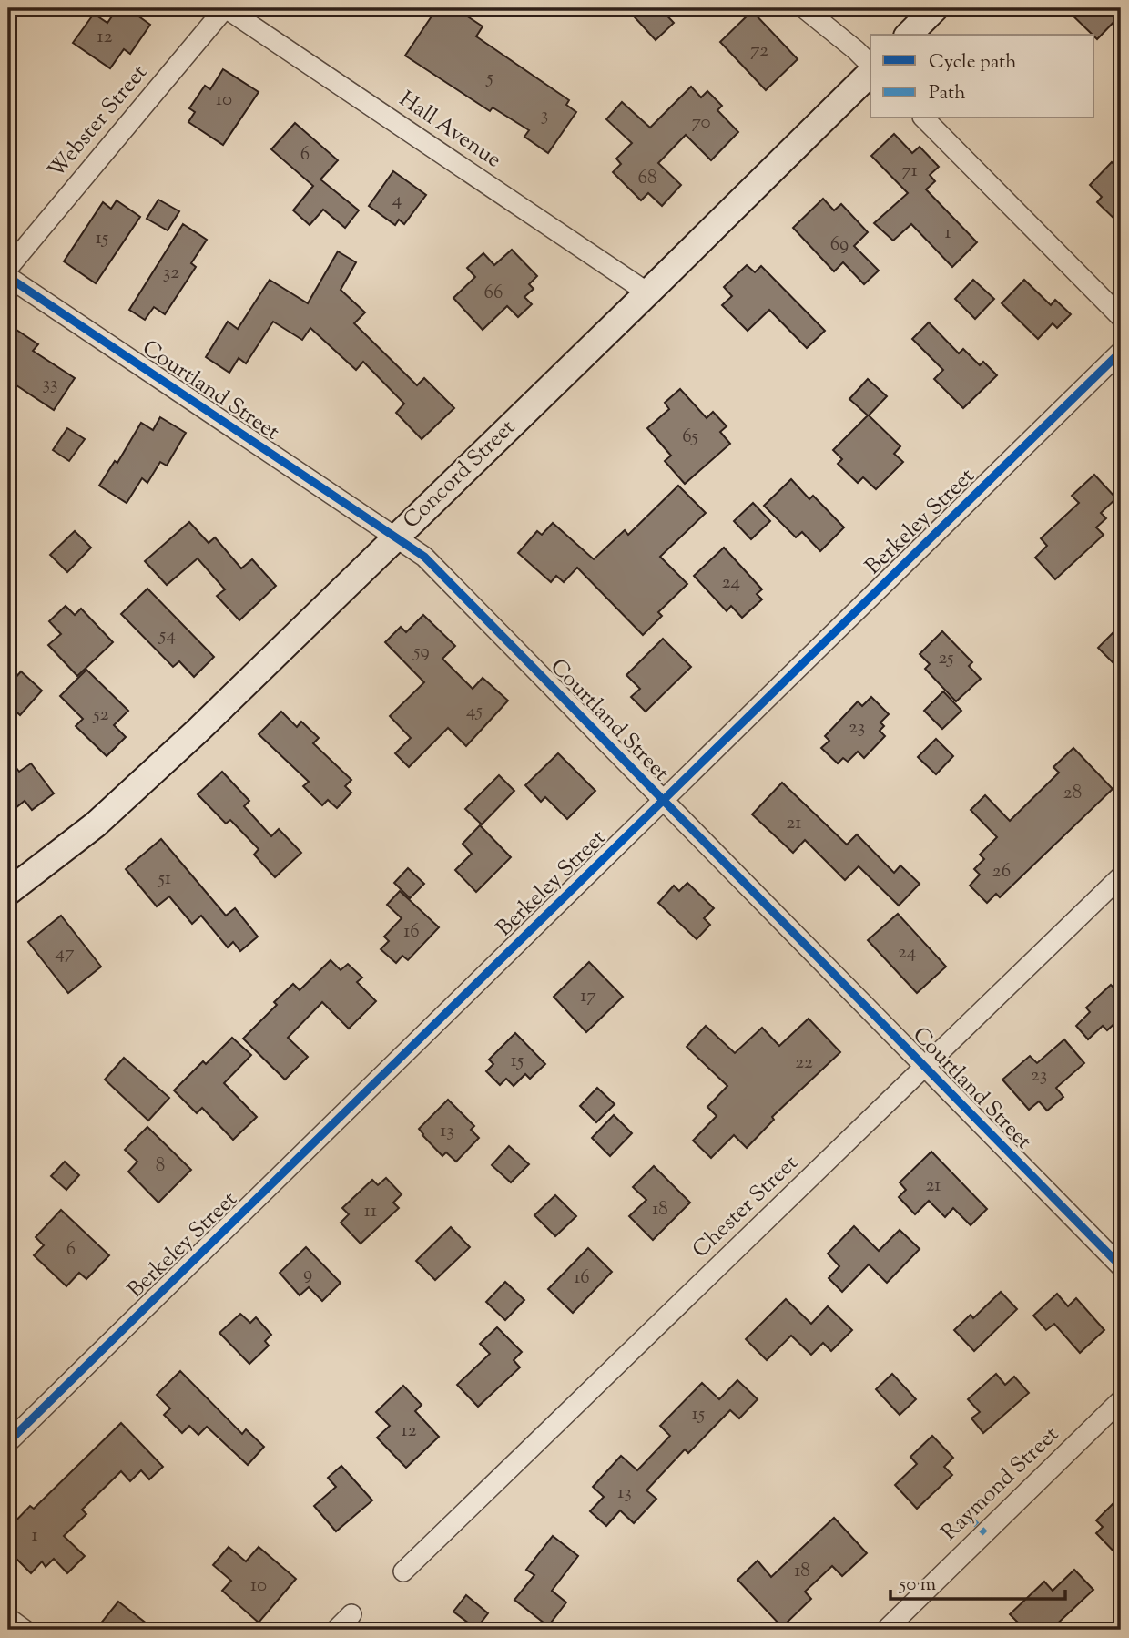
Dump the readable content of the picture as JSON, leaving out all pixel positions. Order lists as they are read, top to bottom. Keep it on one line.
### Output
{"streets":{"main road":["Concord Street"],"street":["Webster Street","Hall Avenue","Courtland Street","Berkeley Street","Chester Street","Raymond Street"]},"crossings":[["Webster Street","Hall Avenue"],["Hall Avenue","Concord Street"],["Courtland Street","Concord Street"],["Courtland Street","Berkeley Street"],["Courtland Street","Chester Street"]],"house_numbers":["12","72","5","10","3","70","6","71","68","4","1","15","69","32","66","33","65","24","54","59","25","45","52","23","28","21","26","51","16","24","47","17","15","22","23","13","8","21","18","11","6","9","16","15","12","13","1","18","10"],"legend":["Cycle path","Path"],"scale_bar":"50 m"}
